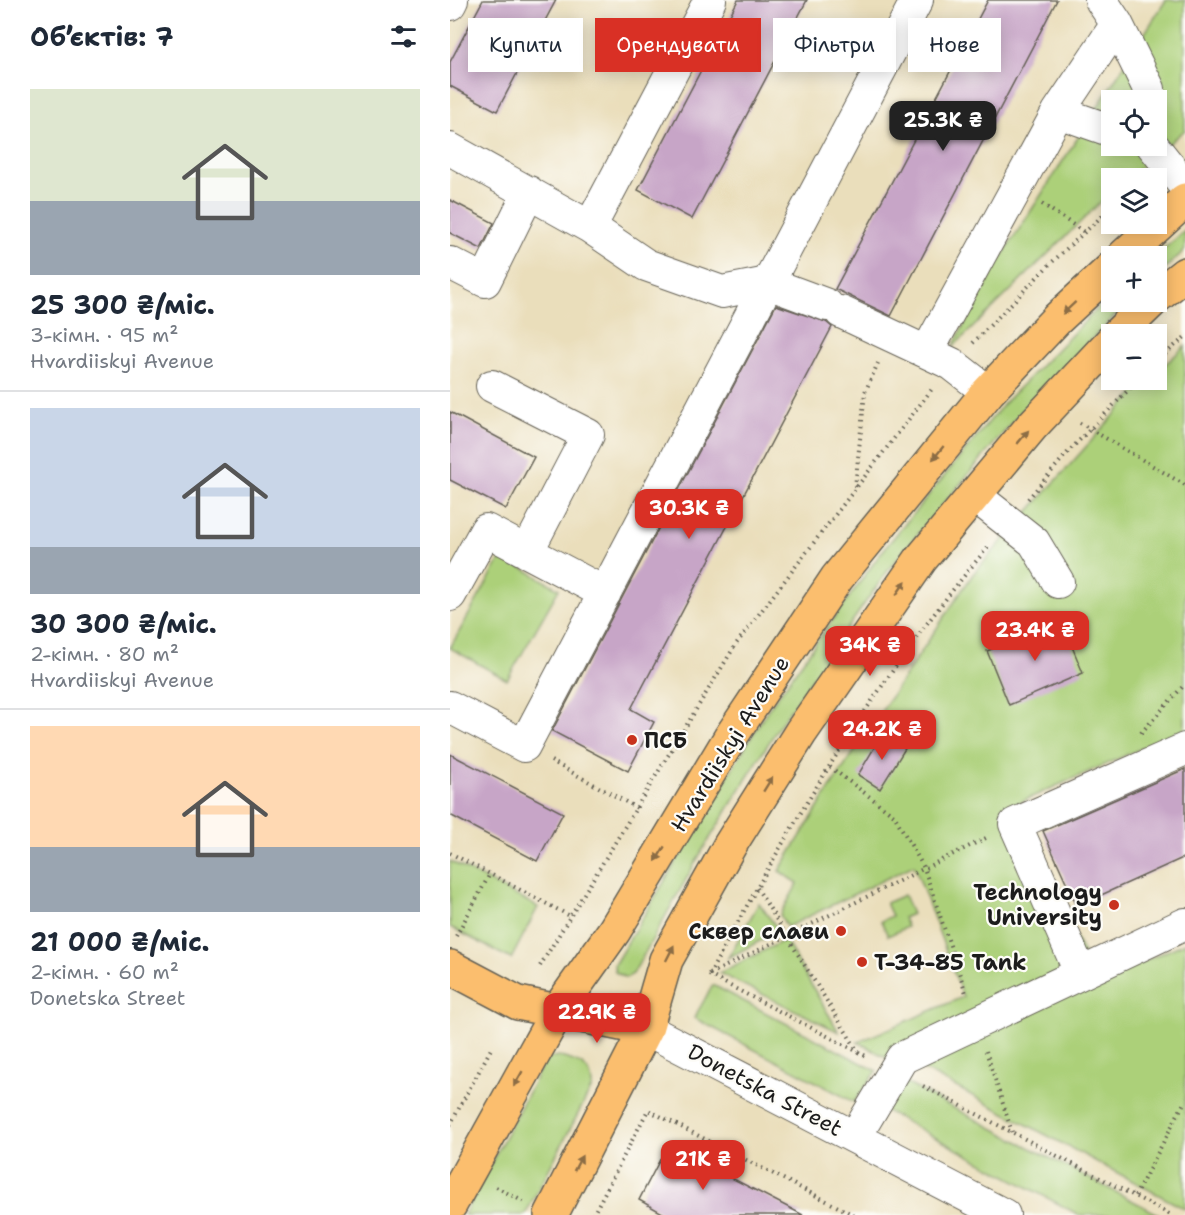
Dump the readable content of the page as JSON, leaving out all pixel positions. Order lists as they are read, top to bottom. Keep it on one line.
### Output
{"streets":{"main road":["Hvardiiskyi Avenue","Donetska Street"]},"crossings":[["Hvardiiskyi Avenue","Donetska Street"]],"places":["ПСБ","Technology University","Сквер слави","T-34-85 Tank"],"page":{"heading":"Об’єктів: 7","chip":["Купити","Орендувати","Фільтри","Нове"],"list":[{"name":"25 300 ₴/міс.","note":"3-кімн. · 95 m² · Hvardiiskyi Avenue"},{"name":"30 300 ₴/міс.","note":"2-кімн. · 80 m² · Hvardiiskyi Avenue"},{"name":"21 000 ₴/міс.","note":"2-кімн. · 60 m² · Donetska Street"}],"map_buttons":["+","−"],"price":["25.3K ₴","30.3K ₴","23.4K ₴","34K ₴","24.2K ₴","22.9K ₴","21K ₴"]}}
